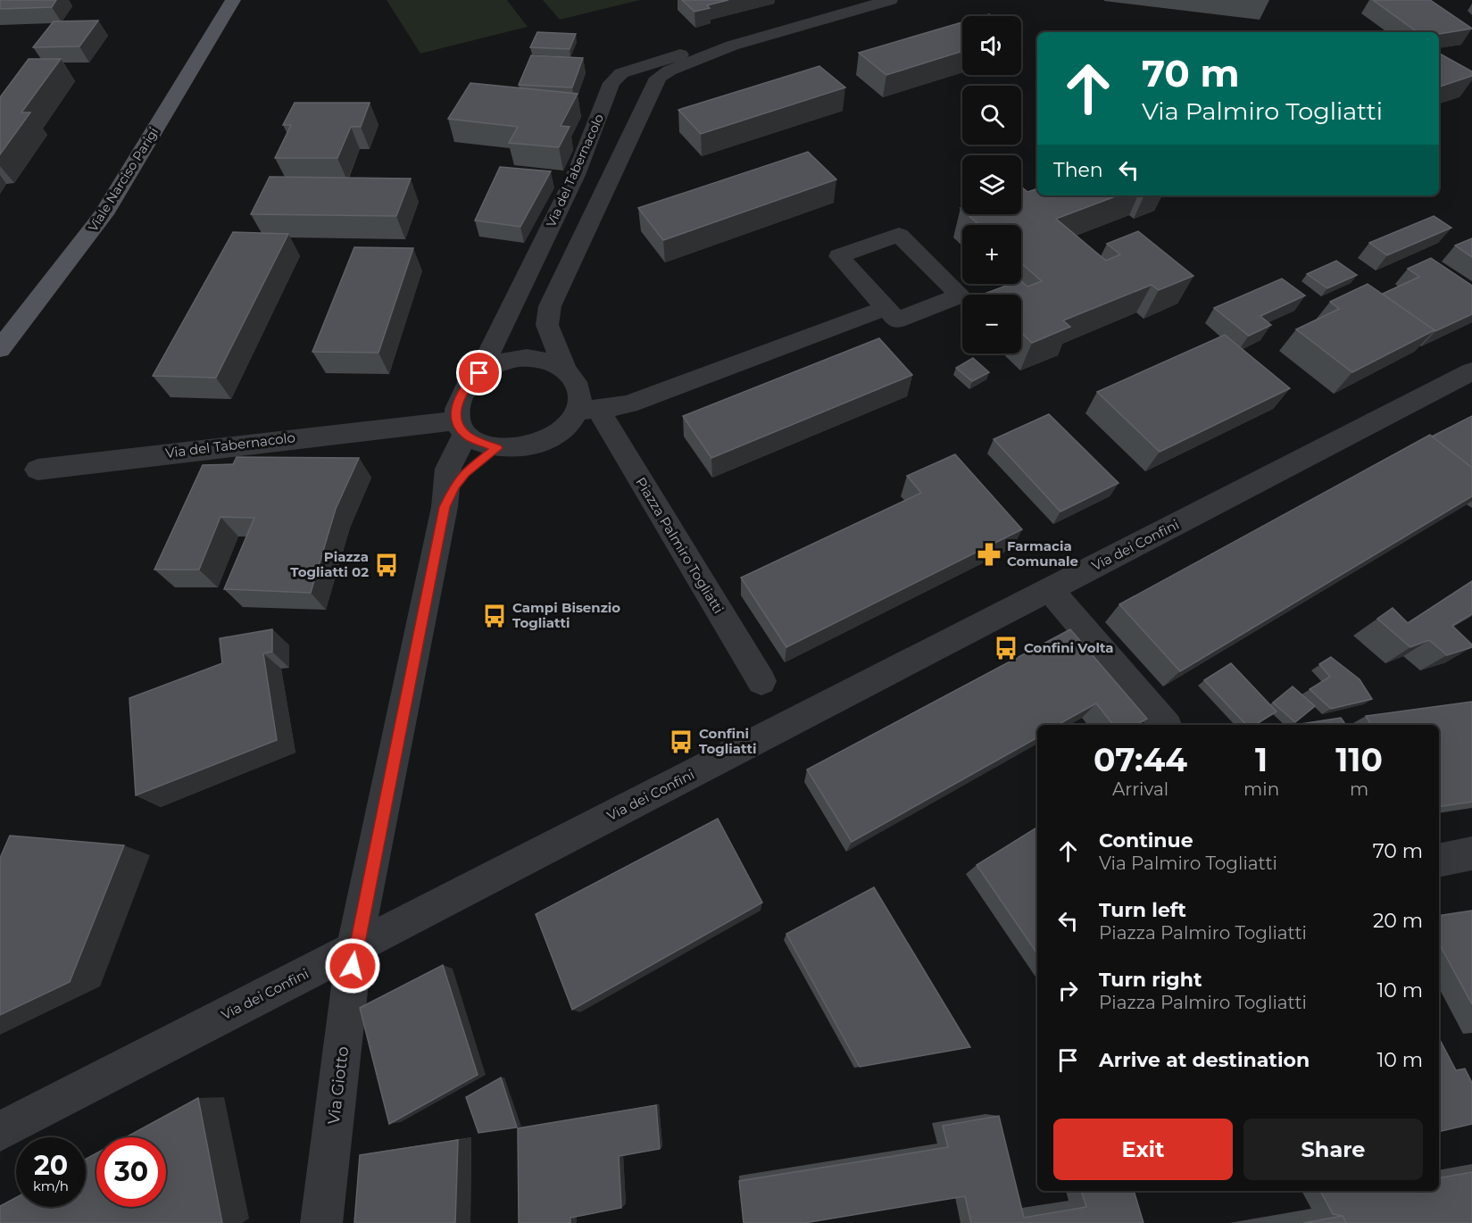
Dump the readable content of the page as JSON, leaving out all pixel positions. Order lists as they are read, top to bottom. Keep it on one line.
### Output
{"streets":{"main road":["Viale Narciso Parigi"],"street":["Via del Tabernacolo","Piazza Palmiro Togliatti","Via dei Confini","Via Giotto"]},"crossings":[["Via del Tabernacolo","Piazza Palmiro Togliatti"],["Via dei Confini","Via Giotto"]],"places":{"pharmacy":["Farmacia Comunale"],"bus stop":["Piazza Togliatti 02","Campi Bisenzio Togliatti","Confini Volta","Confini Togliatti"]},"page":{"map_buttons":["+","−"],"turn":["70 m","Via Palmiro Togliatti"],"then":"Then","eta":["07:44","Arrival","1","min","110","m"],"list":[{"name":"Continue","note":"Via Palmiro Togliatti","value":"70 m"},{"name":"Turn left","note":"Piazza Palmiro Togliatti","value":"20 m"},{"name":"Turn right","note":"Piazza Palmiro Togliatti","value":"10 m"},{"name":"Arrive at destination","value":"10 m"}],"buttons":["Exit","Share"],"speed":"20 km/h","limit":"30"}}
